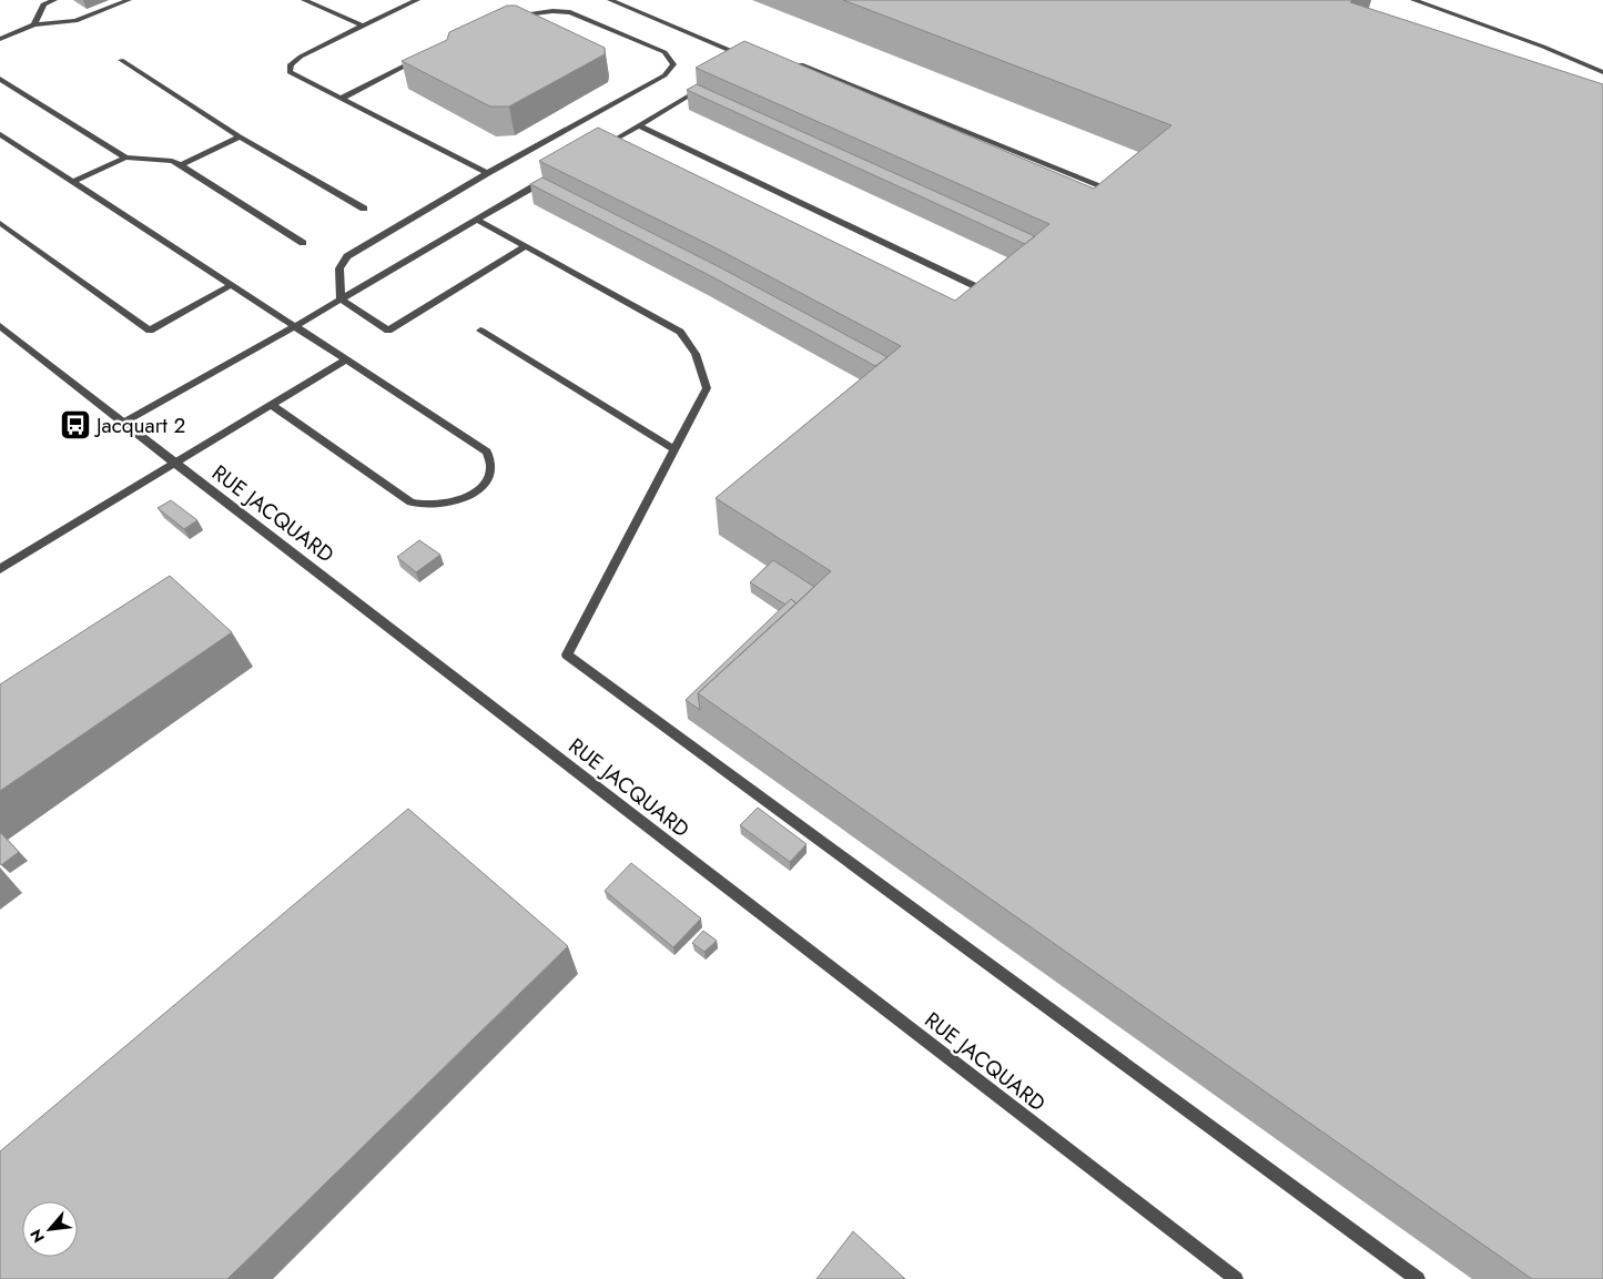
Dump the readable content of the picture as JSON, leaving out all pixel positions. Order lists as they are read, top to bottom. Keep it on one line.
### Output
{"streets":{"street":["RUE JACQUARD"]},"places":{"bus stop":["Jacquart 2"]},"north":"bottom left"}
